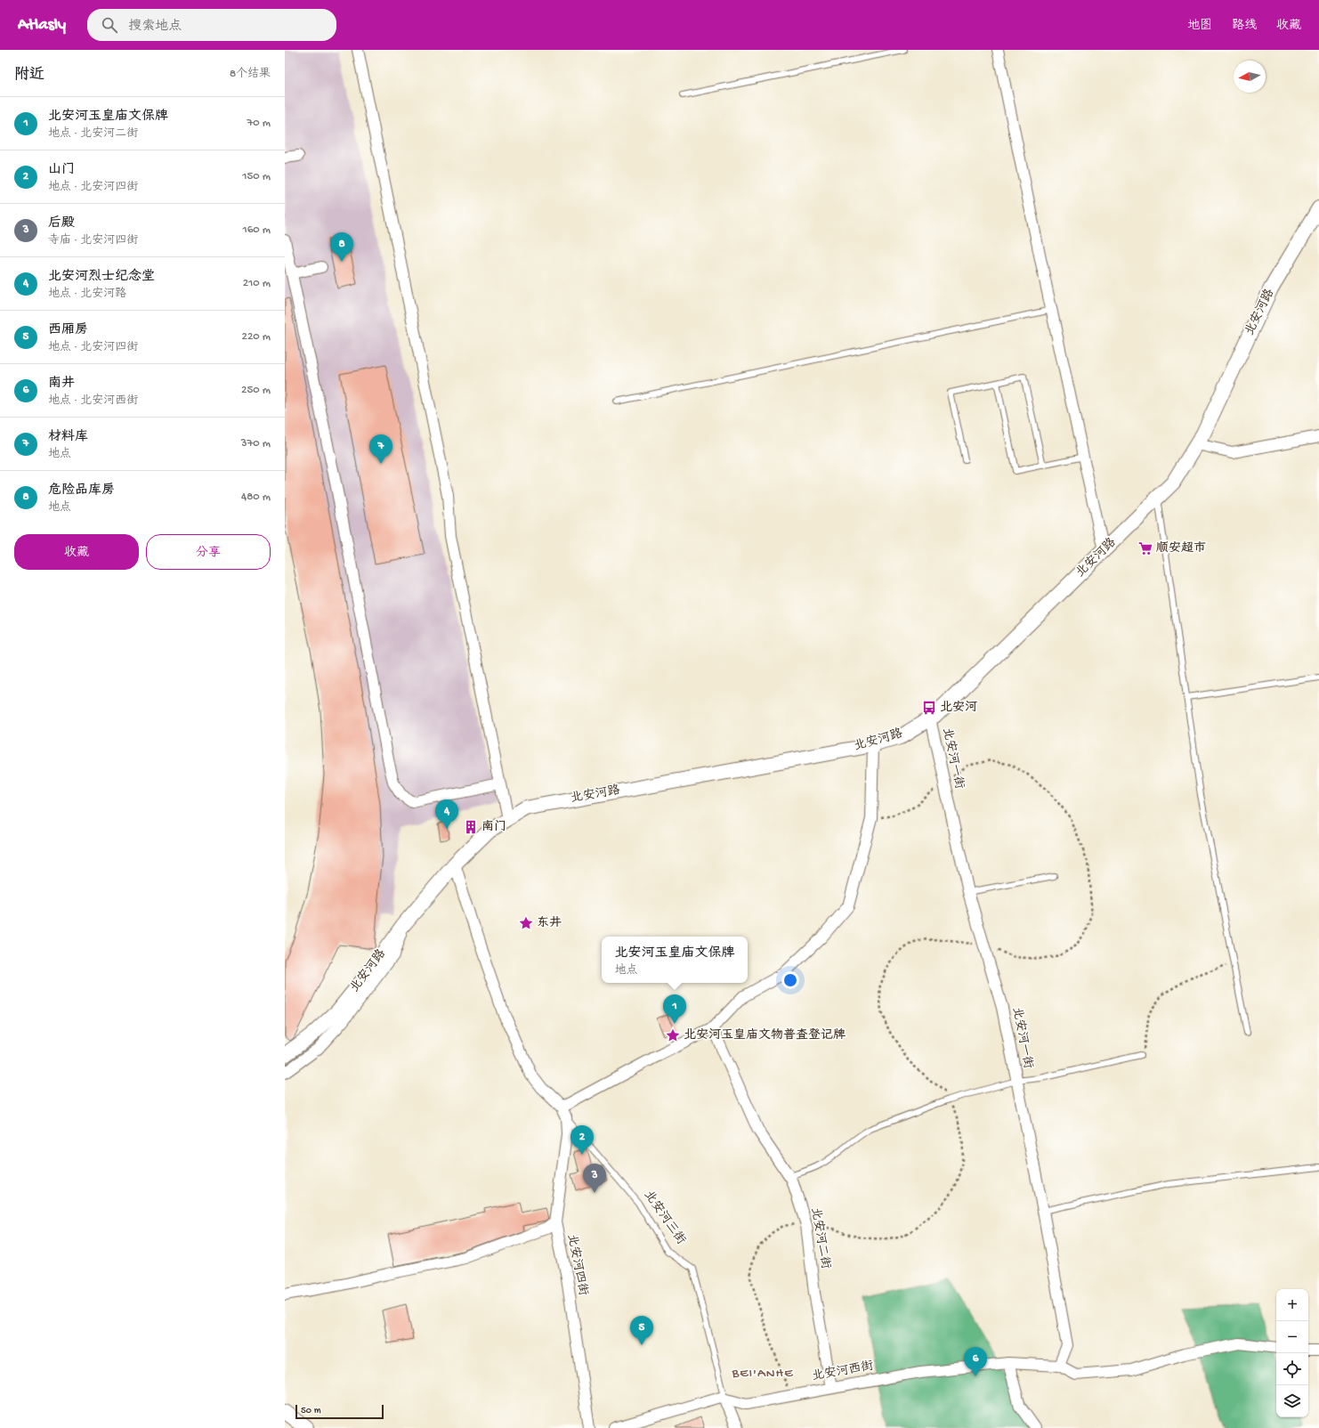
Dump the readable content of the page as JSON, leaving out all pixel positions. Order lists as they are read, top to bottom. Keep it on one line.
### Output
{"streets":{"main road":["北安河路"],"street":["北安河一街","北安河三街","北安河二街","北安河四街","北安河西街"]},"crossings":[["北安河路","北安河一街"],["北安河一街","北安河西街"],["北安河三街","北安河四街"],["北安河三街","北安河西街"],["北安河二街","北安河西街"]],"districts":["BEI'ANHE"],"places":{"supermarket":["顺安超市"],"bus stop":["北安河"],"building":["南门"],"place":["东井","北安河玉皇庙文物普查登记牌"]},"scale_bar":"50 m","north":"left","page":{"header":"Atlasly","search":"搜索地点","nav":["地图","路线","收藏"],"heading":["附近","8个结果"],"list":[{"mark":"1","name":"北安河玉皇庙文保牌","note":"地点 · 北安河二街","value":"70 m"},{"mark":"2","name":"山门","note":"地点 · 北安河四街","value":"150 m"},{"mark":"3","name":"后殿","note":"寺庙 · 北安河四街","value":"160 m"},{"mark":"4","name":"北安河烈士纪念堂","note":"地点 · 北安河路","value":"210 m"},{"mark":"5","name":"西厢房","note":"地点 · 北安河四街","value":"220 m"},{"mark":"6","name":"南井","note":"地点 · 北安河西街","value":"250 m"},{"mark":"7","name":"材料库","note":"地点","value":"370 m"},{"mark":"8","name":"危险品库房","note":"地点","value":"480 m"}],"pins":["8","7","4","1","2","3","5","6"],"buttons":["收藏","分享"],"popup":["北安河玉皇庙文保牌","地点"],"map_buttons":["+","−"],"scale":"50 m"}}
